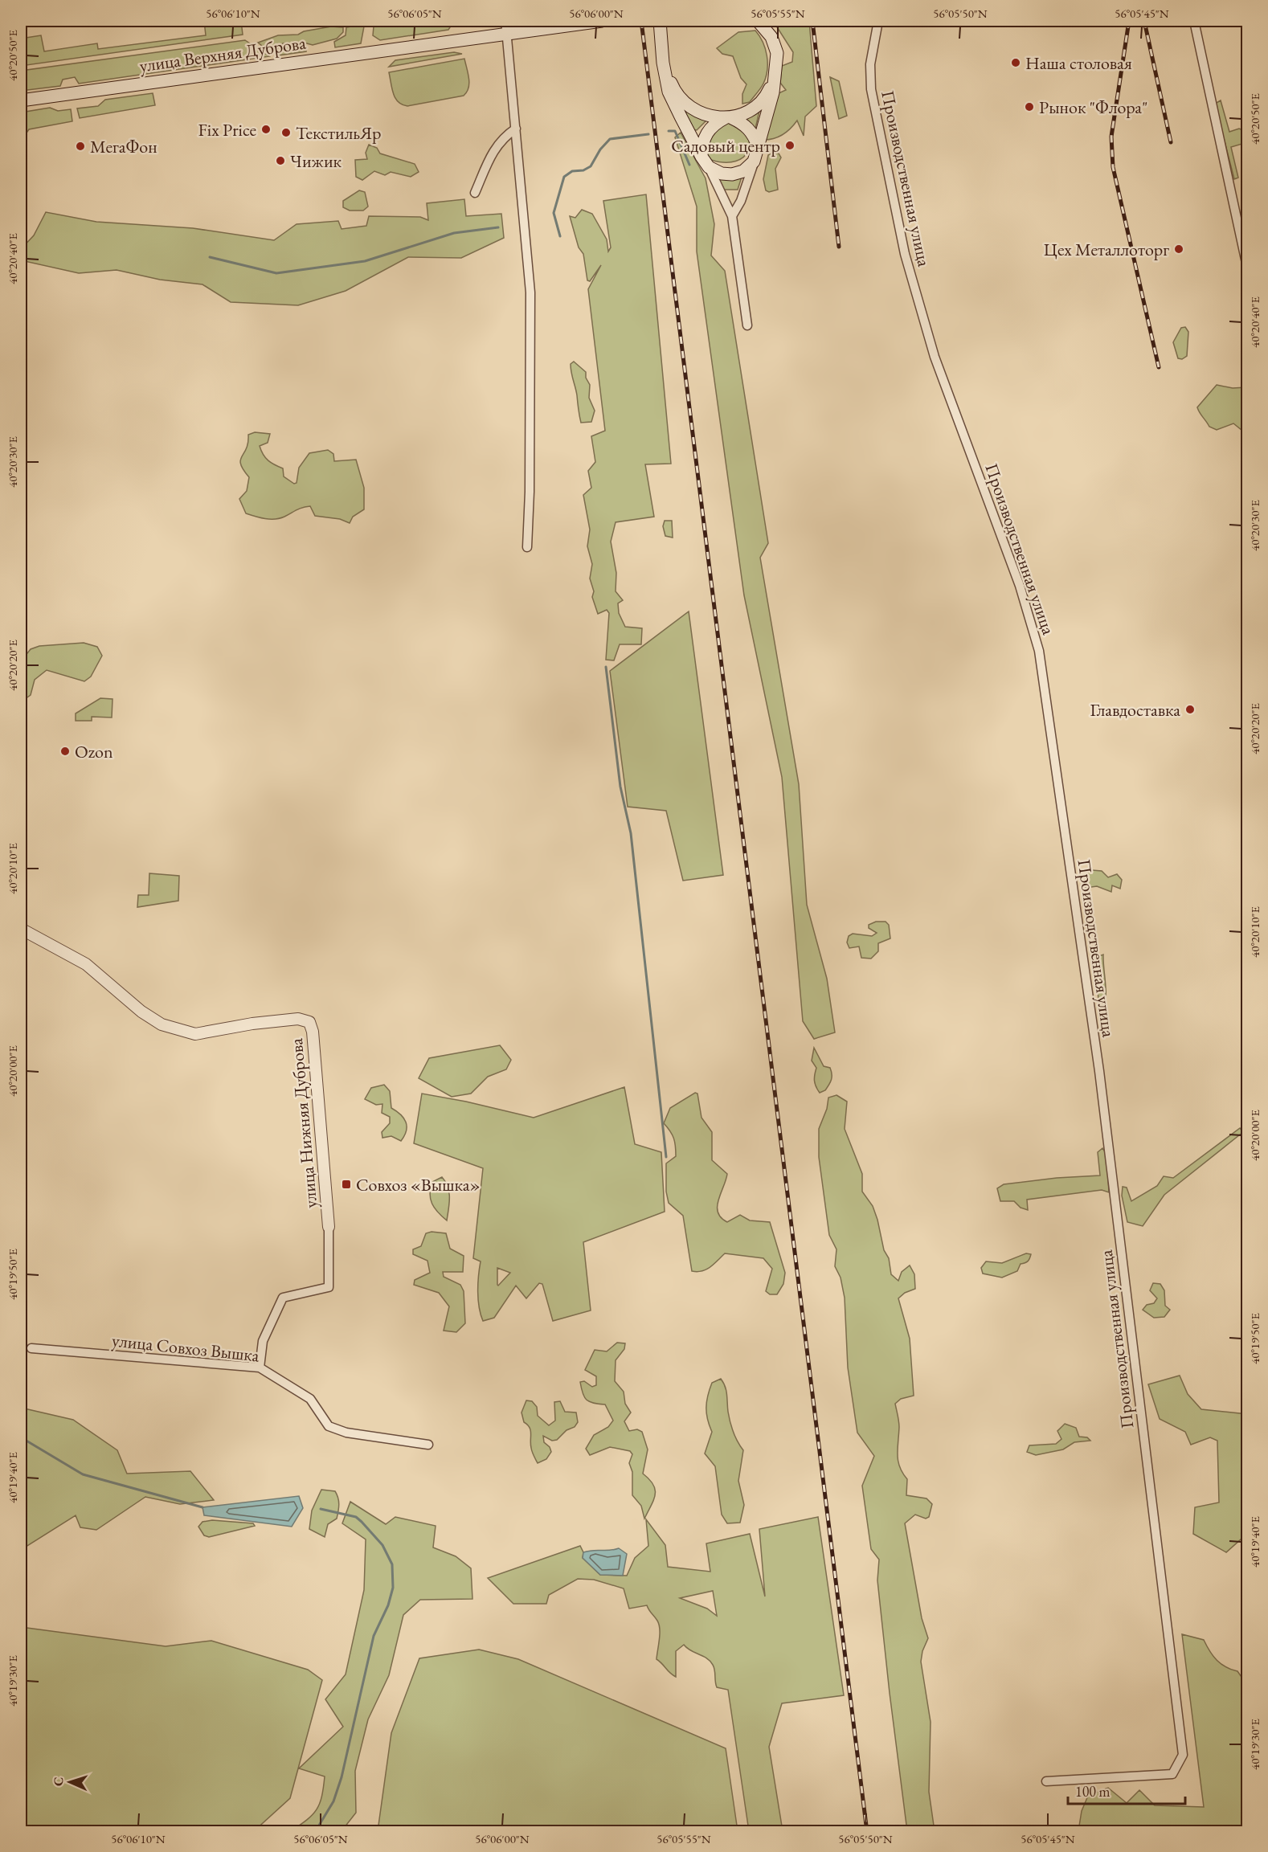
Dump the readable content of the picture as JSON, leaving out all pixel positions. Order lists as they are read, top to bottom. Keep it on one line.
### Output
{"streets":{"main road":["улица Верхняя Дуброва"],"street":["Производственная улица","улица Нижняя Дуброва","улица Совхоз Вышка"]},"places":{"other":["Наша столовая","Рынок \"Флора\"","Fix Price","ТекстильЯр","Садовый центр","МегаФон","Чижик","Цех Металлоторг","Главдоставка","Ozon"],"transit":["Совхоз «Вышка»"]},"scale_bar":"100 m","north":"left","coordinates":["56°06'10\"N","56°06'05\"N","56°06'00\"N","56°05'55\"N","56°05'50\"N","56°05'45\"N","40°20'50\"E","40°20'40\"E","40°20'30\"E","40°20'20\"E","40°20'10\"E","40°20'00\"E","40°19'50\"E","40°19'40\"E","40°19'30\"E"]}
